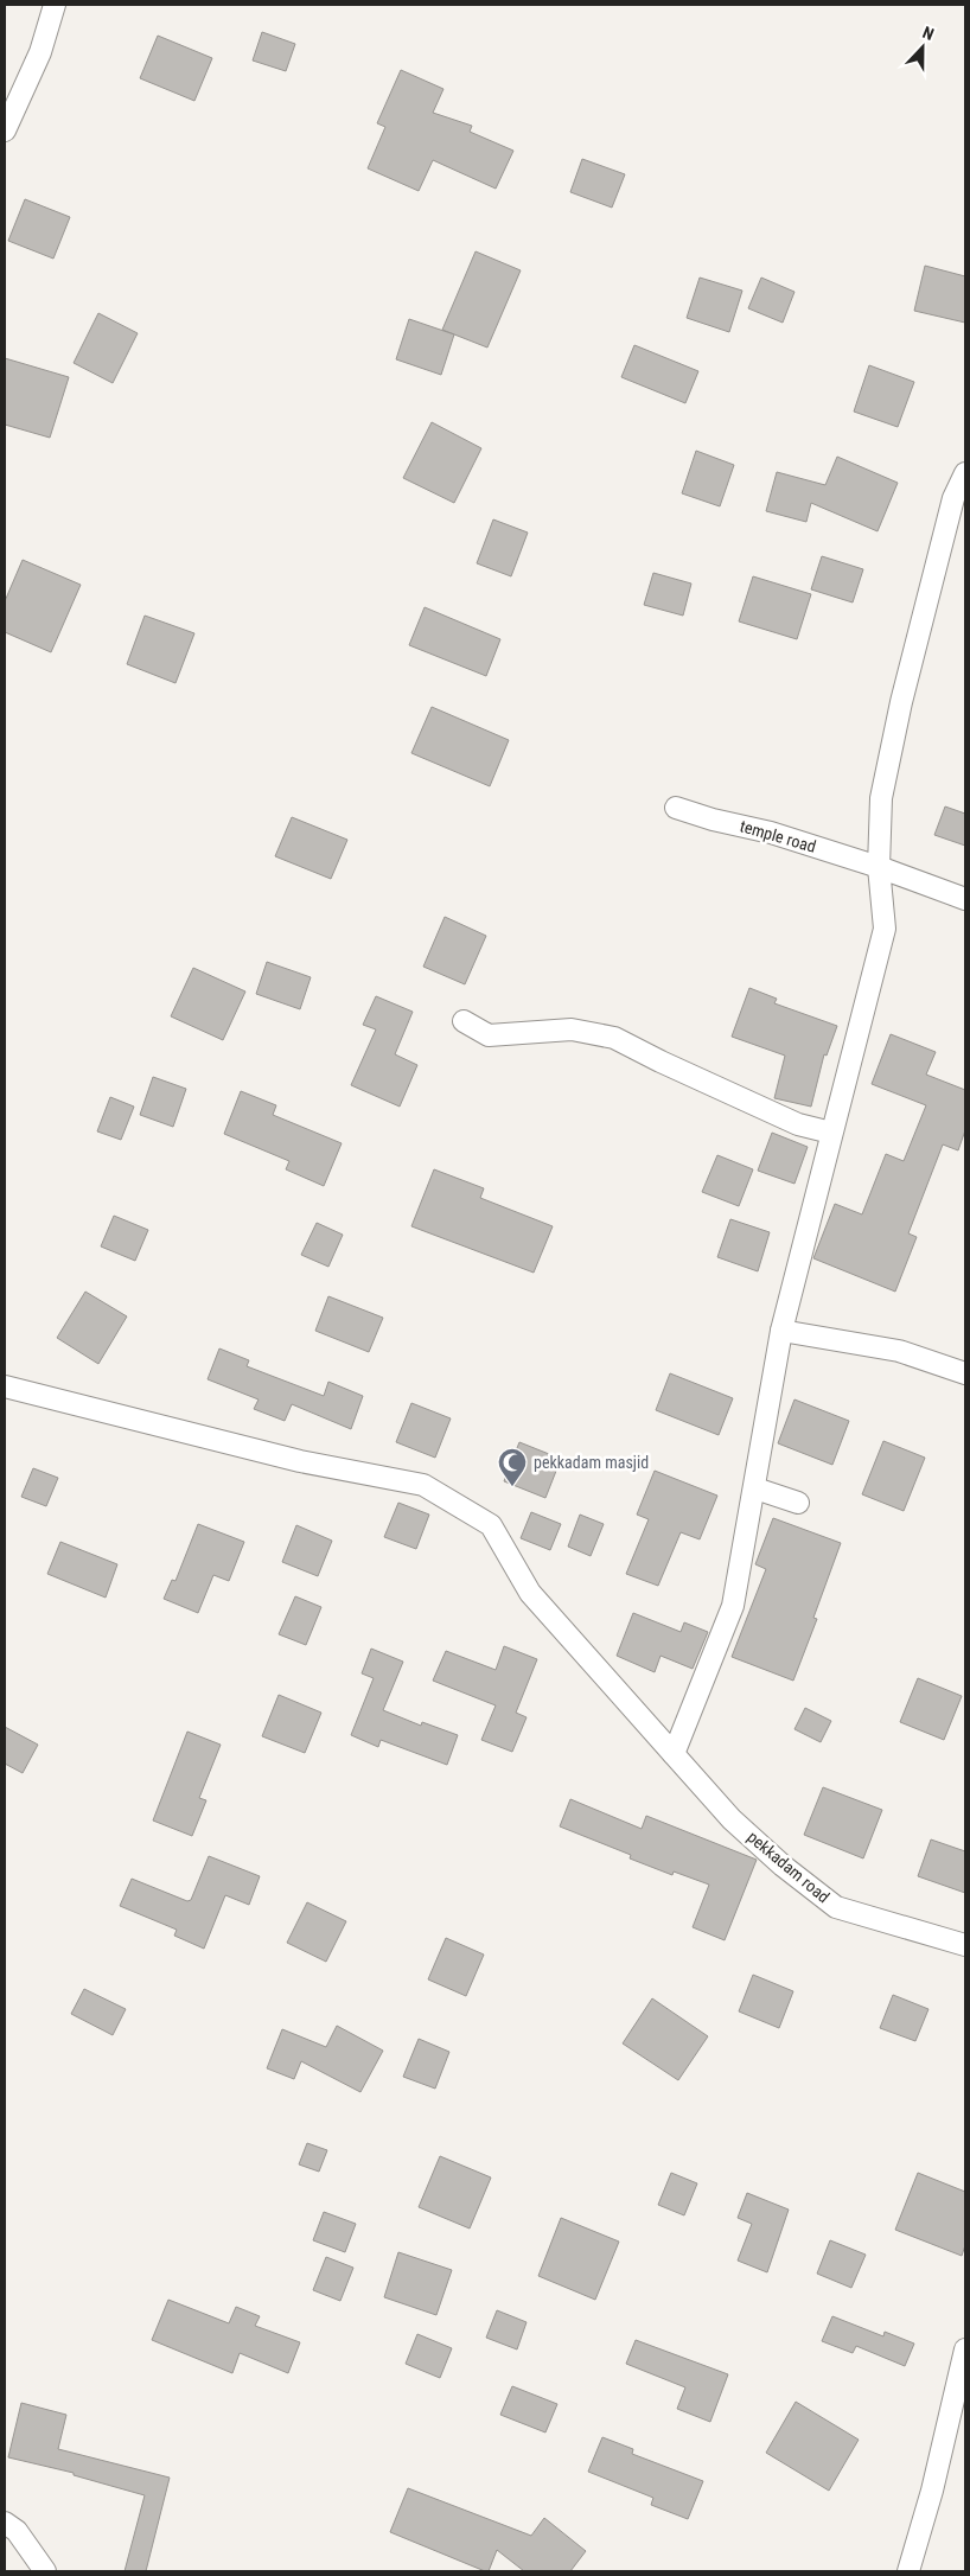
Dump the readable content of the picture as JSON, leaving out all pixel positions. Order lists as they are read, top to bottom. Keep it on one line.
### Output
{"streets":{"street":["temple road","pekkadam road"]},"places":{"mosque":["pekkadam masjid"]},"north":"top"}
